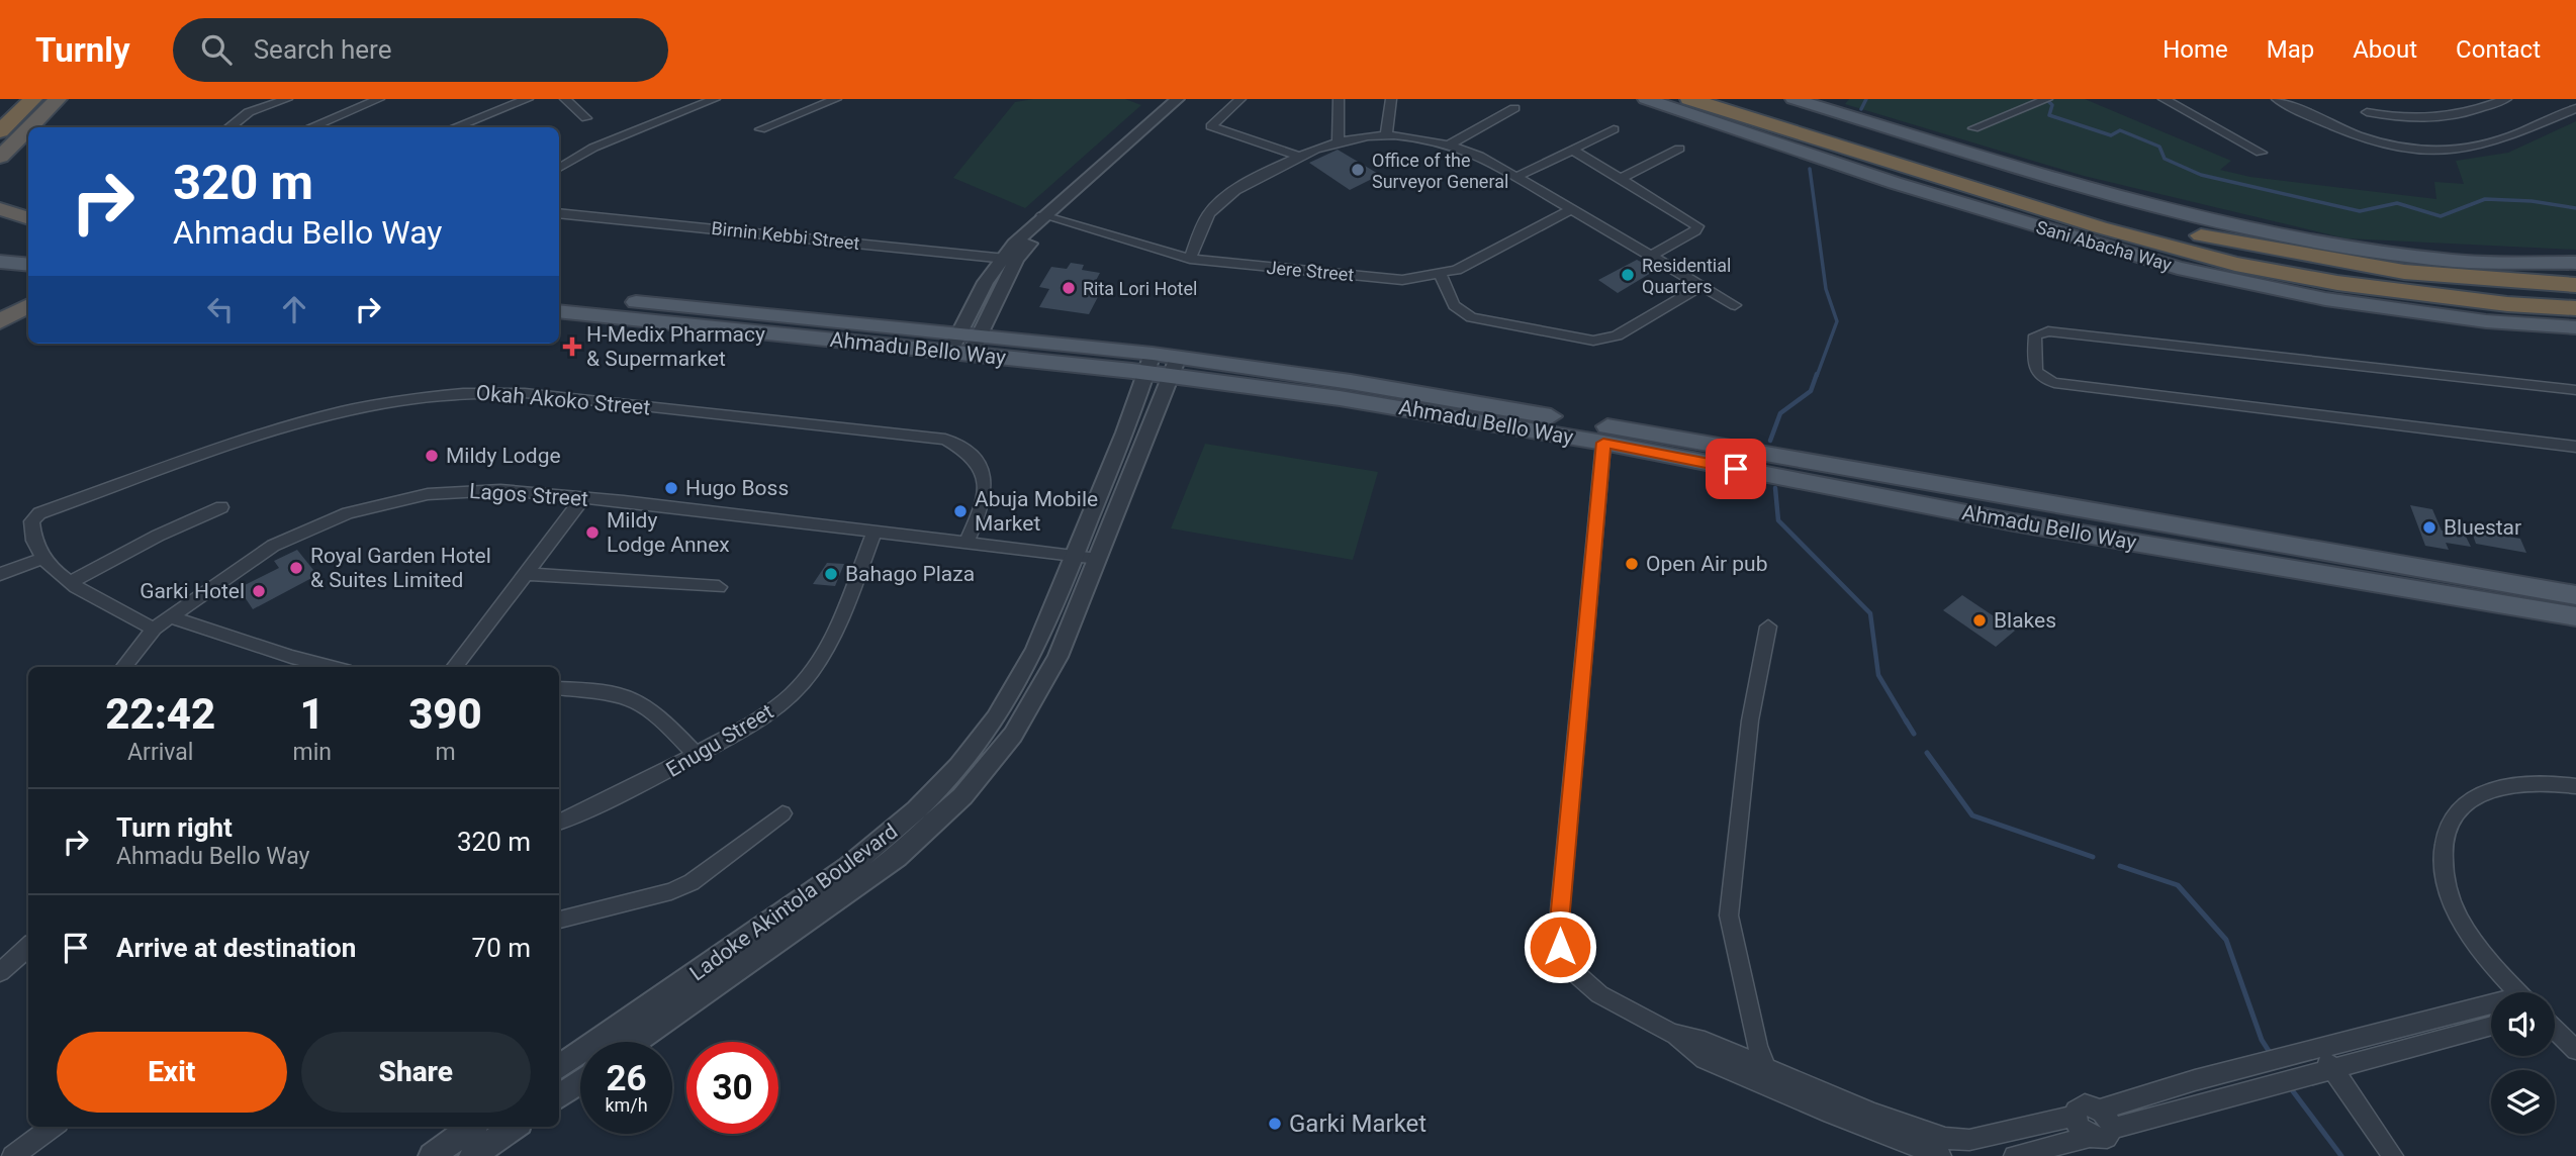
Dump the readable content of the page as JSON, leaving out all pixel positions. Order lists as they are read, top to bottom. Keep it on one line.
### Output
{"streets":{"highway":["Sani Abacha Way"],"main road":["Ahmadu Bello Way"],"street":["Birnin Kebbi Street","Jere Street","Okah Akoko Street","Lagos Street","Enugu Street","Ladoke Akintola Boulevard"]},"crossings":[["Ahmadu Bello Way","Ladoke Akintola Boulevard"],["Okah Akoko Street","Lagos Street"],["Lagos Street","Enugu Street"],["Lagos Street","Ladoke Akintola Boulevard"]],"places":{"other":["Office of the Surveyor General","Residential Quarters","Rita Lori Hotel","Mildy Lodge","Hugo Boss","Abuja Mobile Market","Bluestar","Mildy Lodge Annex","Open Air pub","Royal Garden Hotel & Suites Limited","Bahago Plaza","Garki Hotel","Blakes","Garki Market"],"health":["H-Medix Pharmacy & Supermarket"]},"page":{"header":"Turnly","search":"Search here","nav":["Home","Map","About","Contact"],"turn":["320 m","Ahmadu Bello Way"],"eta":["22:42","Arrival","1","min","390","m"],"list":[{"name":"Turn right","note":"Ahmadu Bello Way","value":"320 m"},{"name":"Arrive at destination","value":"70 m"}],"buttons":["Exit","Share"],"speed":"26 km/h","limit":"30"}}
